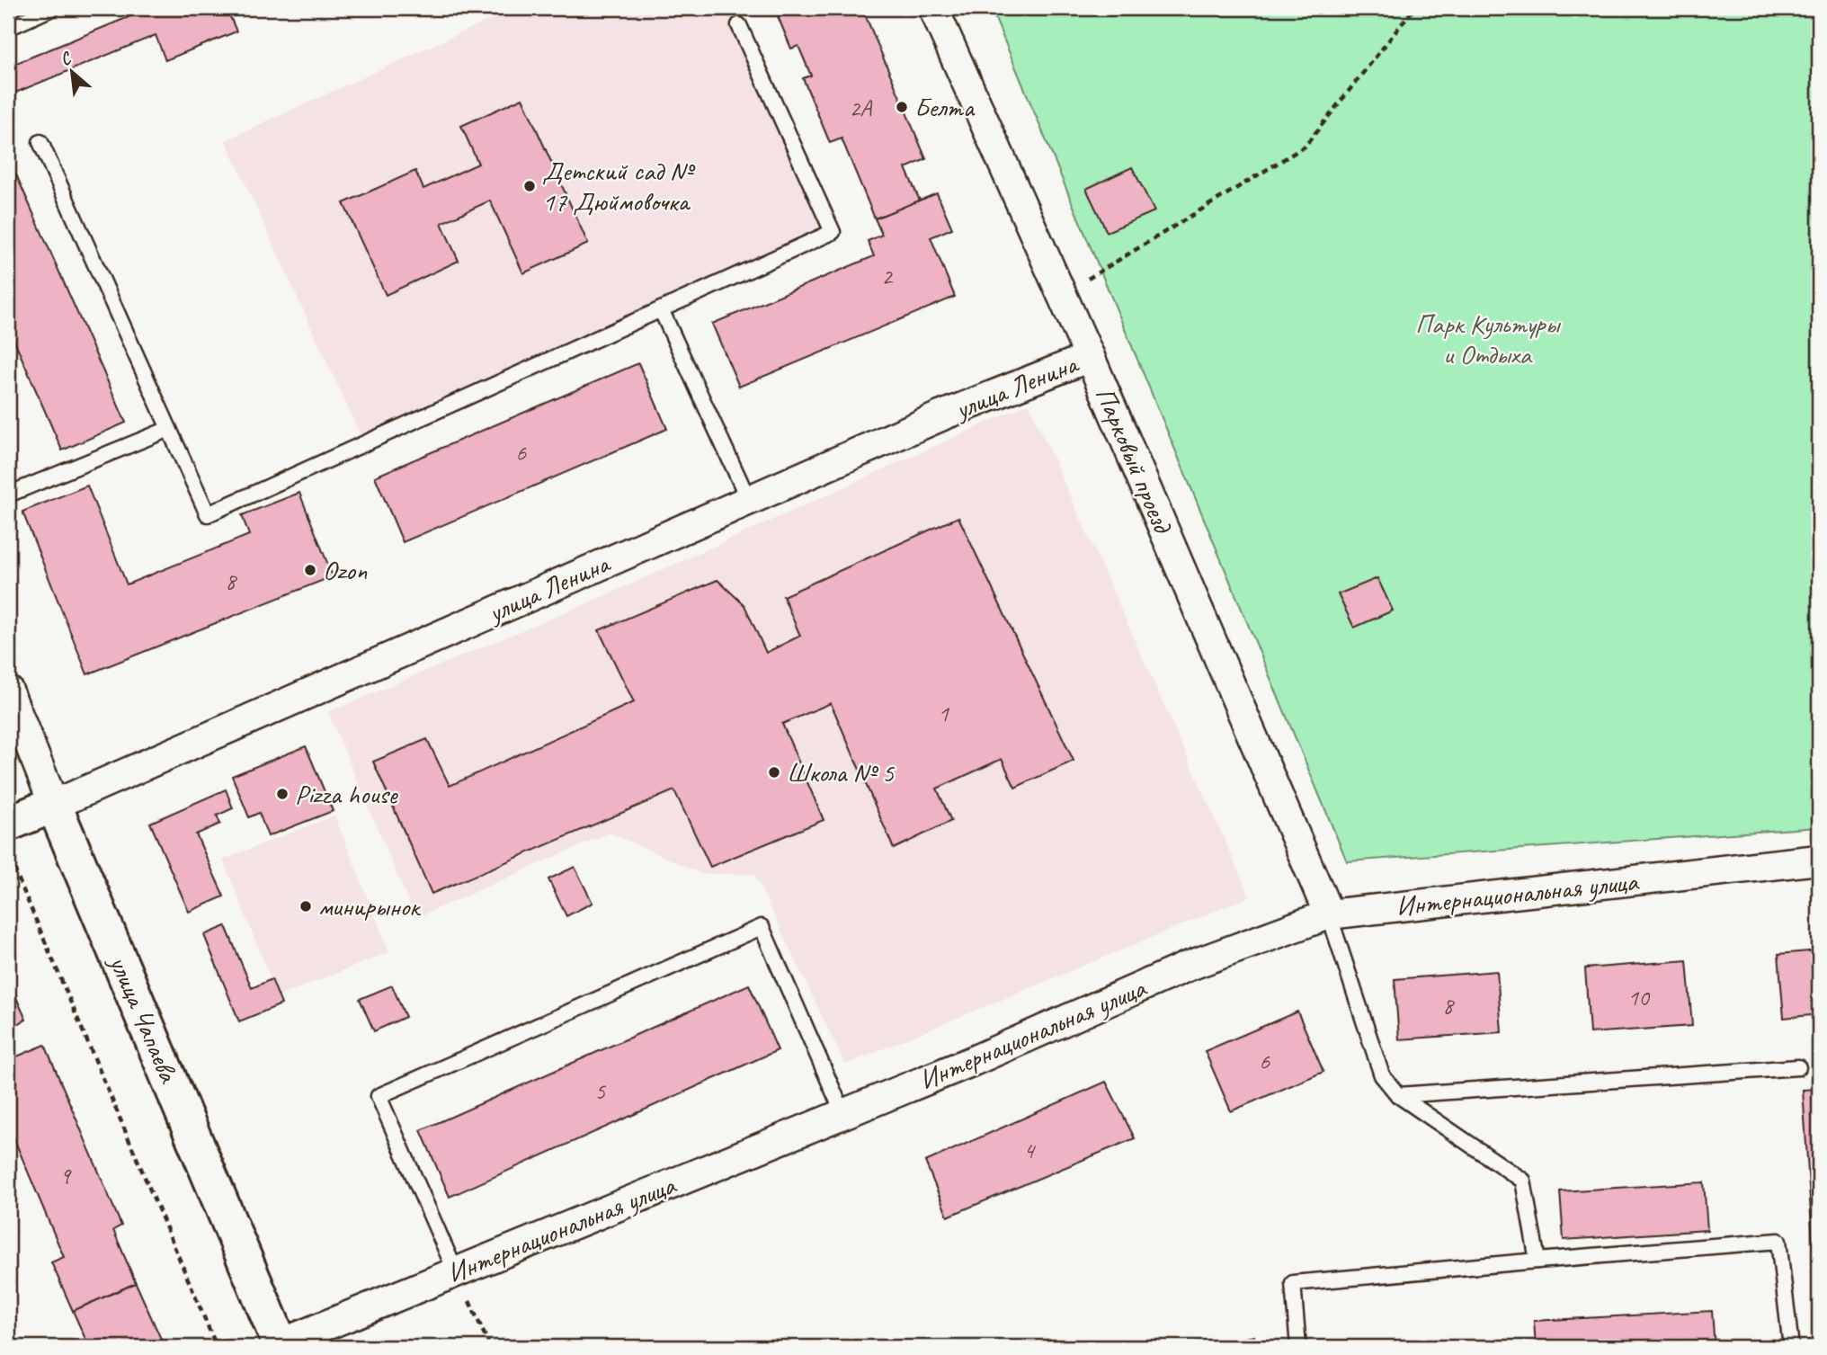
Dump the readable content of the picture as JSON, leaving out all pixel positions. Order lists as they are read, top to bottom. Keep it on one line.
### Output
{"streets":{"main road":["улица Ленина","улица Чапаева"],"street":["Парковый проезд","Интернациональная улица"]},"crossings":[["улица Ленина","Парковый проезд"],["улица Ленина","улица Чапаева"],["Парковый проезд","Интернациональная улица"],["Интернациональная улица","улица Чапаева"]],"parks":["Парк Культуры и Отдыха"],"places":["Белта","Детский сад № 17 Дюймовочка","Ozon","Школа № 5","Pizza house","минирынок"],"house_numbers":["2А","2","6","8","1","10","8","6","5","4","9"],"north":"top left"}
